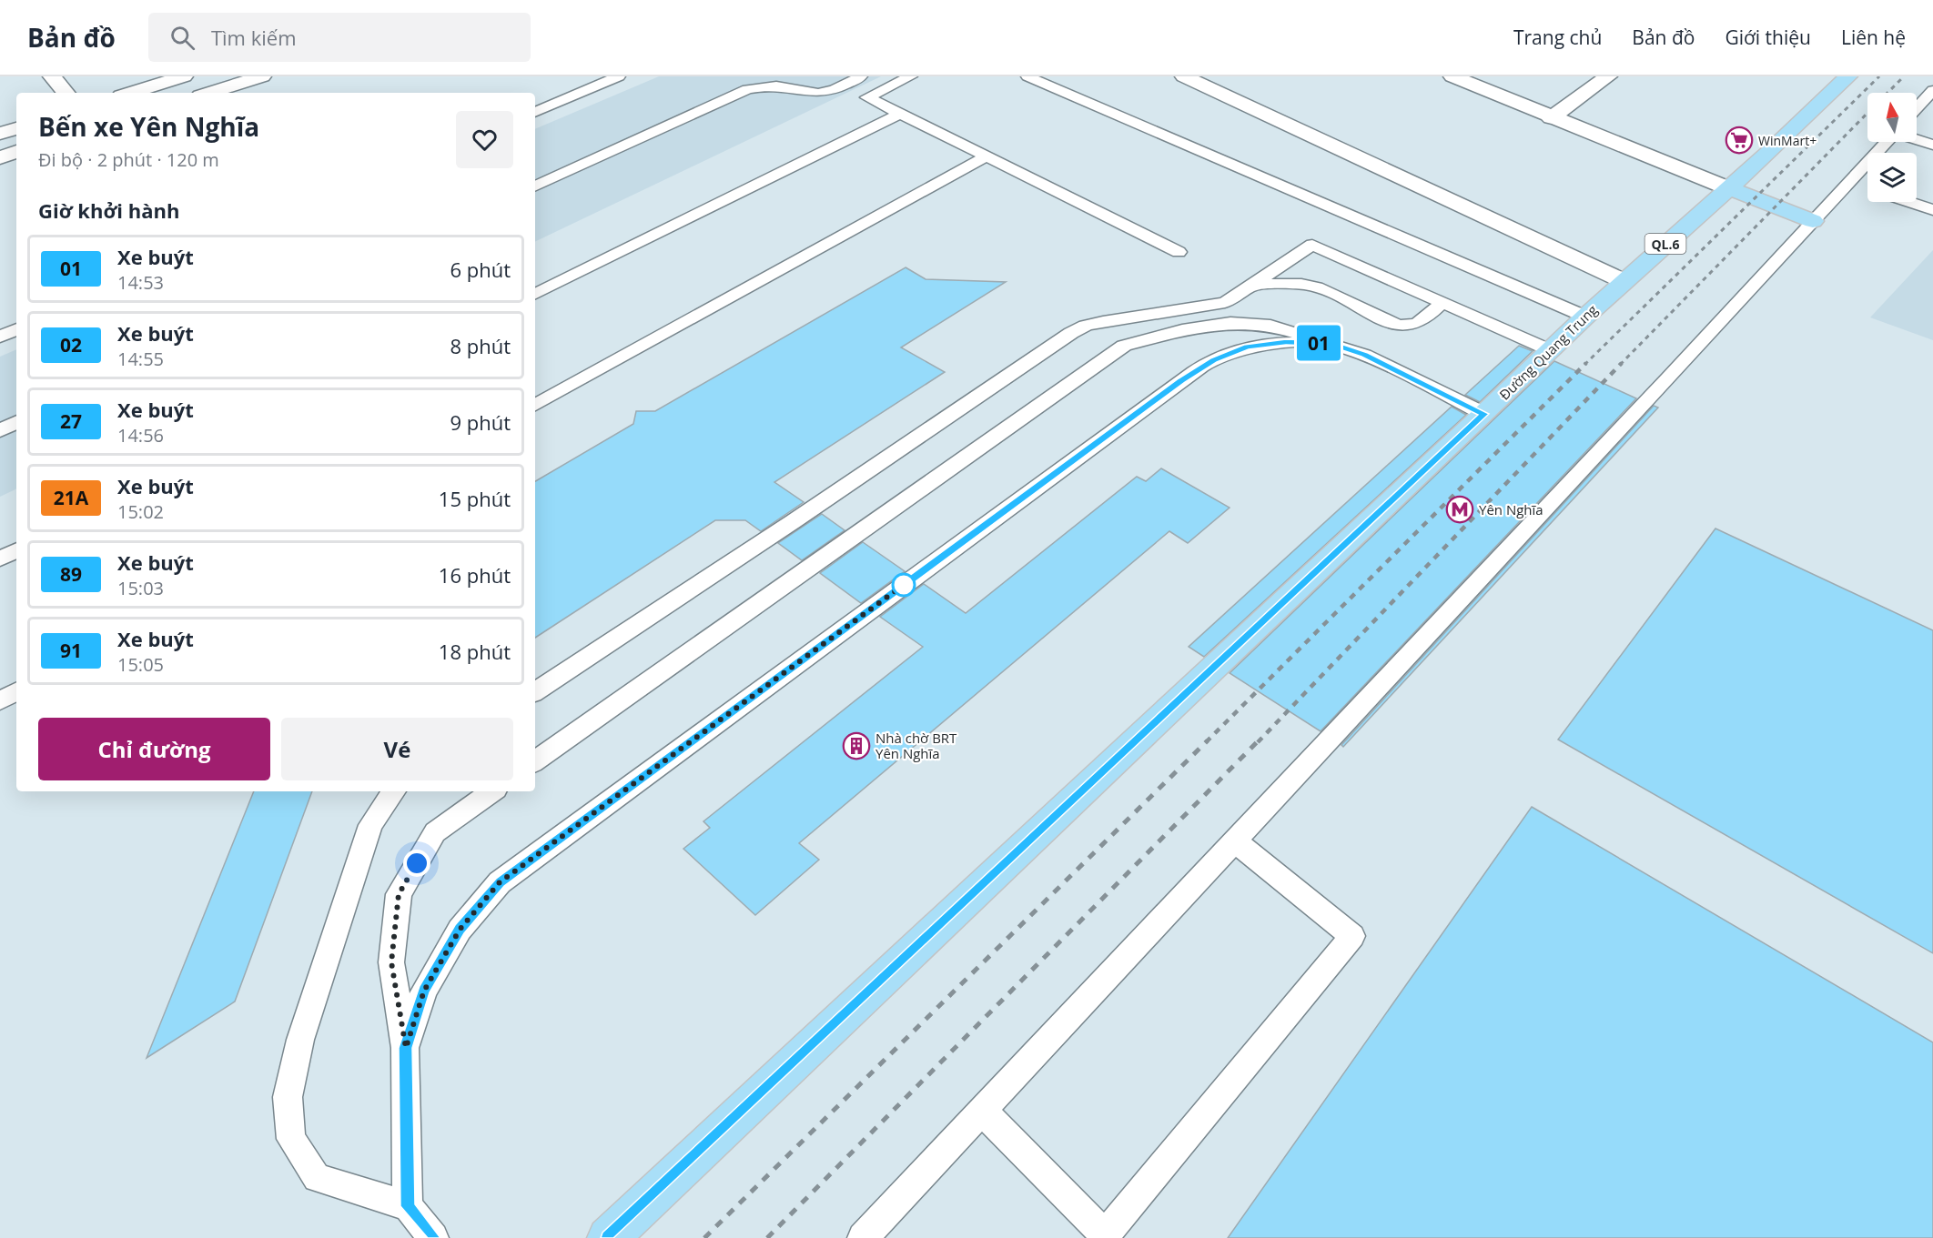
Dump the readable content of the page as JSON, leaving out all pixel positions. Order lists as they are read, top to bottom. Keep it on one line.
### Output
{"streets":{"highway":["QL.6","Đường Quang Trung"]},"places":{"supermarket":["WinMart+"],"metro station":["Yên Nghĩa"],"building":["Nhà chờ BRT Yên Nghĩa"]},"lines":["bus line 01"],"north":"top","page":{"header":"Bản đồ","search":"Tìm kiếm","nav":["Trang chủ","Bản đồ","Giới thiệu","Liên hệ"],"on_map":"01","heading":[["Bến xe Yên Nghĩa","Đi bộ · 2 phút · 120 m"],"Giờ khởi hành"],"list":[{"mark":"01","name":"Xe buýt","note":"14:53","value":"6 phút"},{"mark":"02","name":"Xe buýt","note":"14:55","value":"8 phút"},{"mark":"27","name":"Xe buýt","note":"14:56","value":"9 phút"},{"mark":"21A","name":"Xe buýt","note":"15:02","value":"15 phút"},{"mark":"89","name":"Xe buýt","note":"15:03","value":"16 phút"},{"mark":"91","name":"Xe buýt","note":"15:05","value":"18 phút"}],"buttons":["Chỉ đường","Vé"]}}
